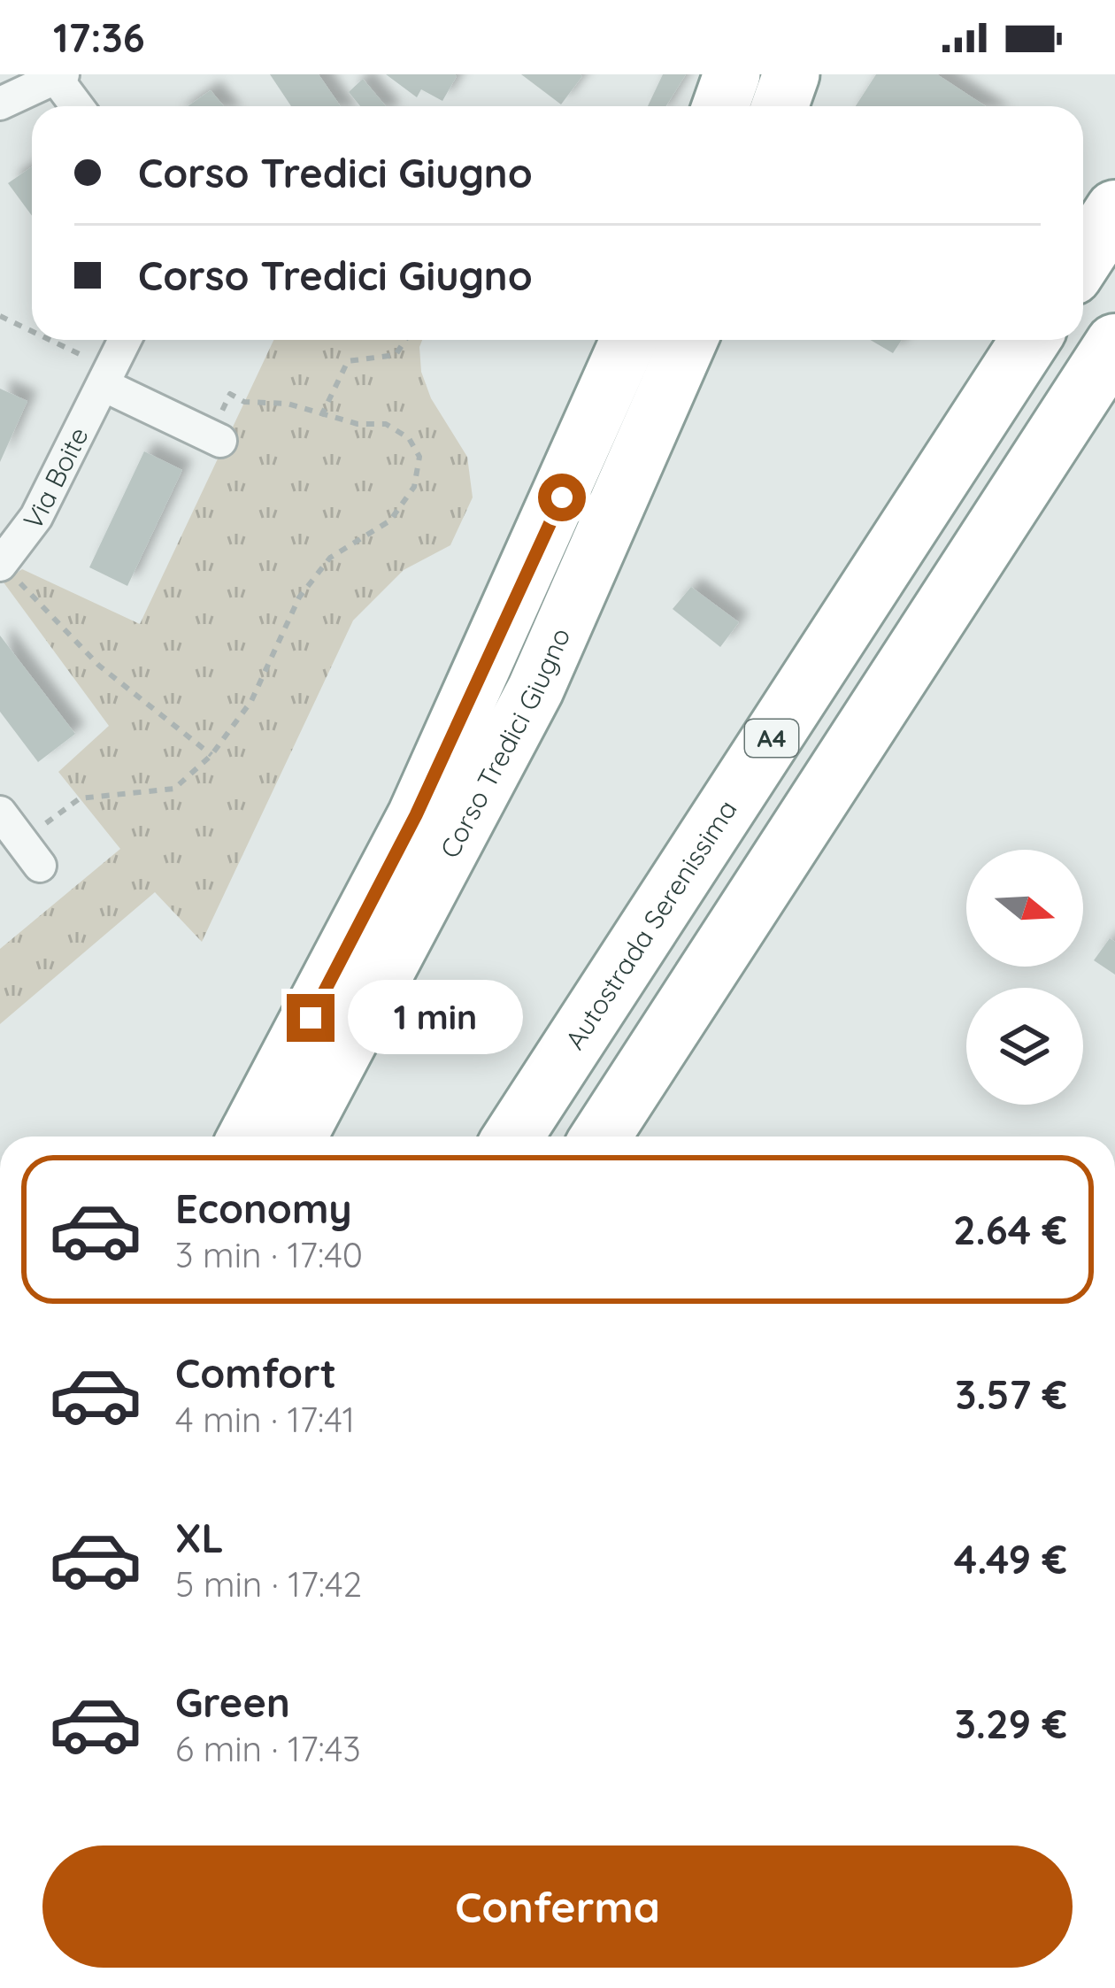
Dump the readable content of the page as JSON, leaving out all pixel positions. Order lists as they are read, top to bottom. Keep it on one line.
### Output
{"streets":{"highway":["A4","Corso Tredici Giugno","Autostrada Serenissima"],"street":["Via Boite"]},"north":"right","page":{"status":"17:36","banner":["Corso Tredici Giugno","Corso Tredici Giugno"],"bubble":"1 min","list":[{"name":"Economy","note":"3 min · 17:40","value":"2.64 €"},{"name":"Comfort","note":"4 min · 17:41","value":"3.57 €"},{"name":"XL","note":"5 min · 17:42","value":"4.49 €"},{"name":"Green","note":"6 min · 17:43","value":"3.29 €"}],"buttons":"Conferma"}}
